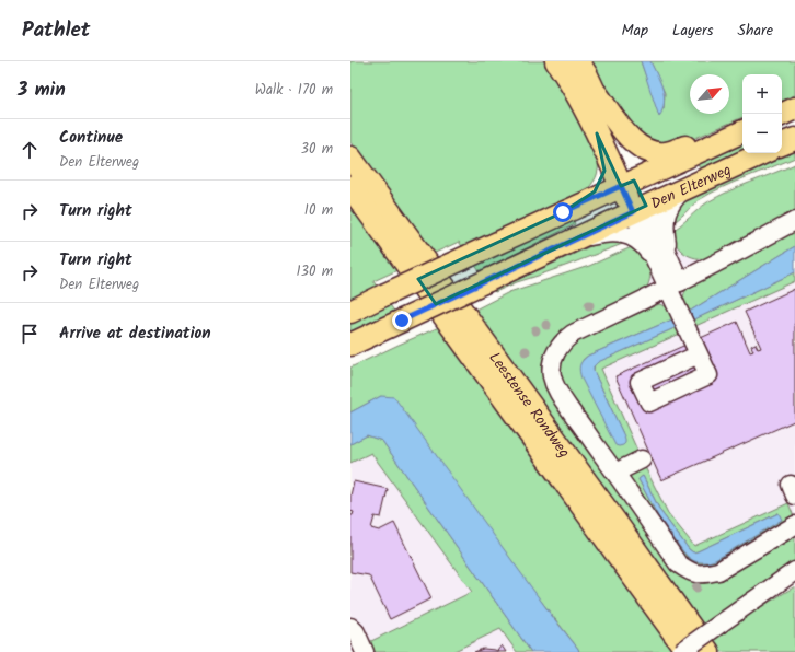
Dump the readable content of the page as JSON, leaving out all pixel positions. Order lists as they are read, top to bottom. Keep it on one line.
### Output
{"streets":{"main road":["Den Elterweg","Leestense Rondweg"]},"north":"top right","page":{"header":"Pathlet","nav":["Map","Layers","Share"],"heading":["3 min","Walk · 170 m"],"map_buttons":["+","−"],"list":[["Continue","Den Elterweg","30 m"],["Turn right","10 m"],["Turn right","Den Elterweg","130 m"],"Arrive at destination"]}}
